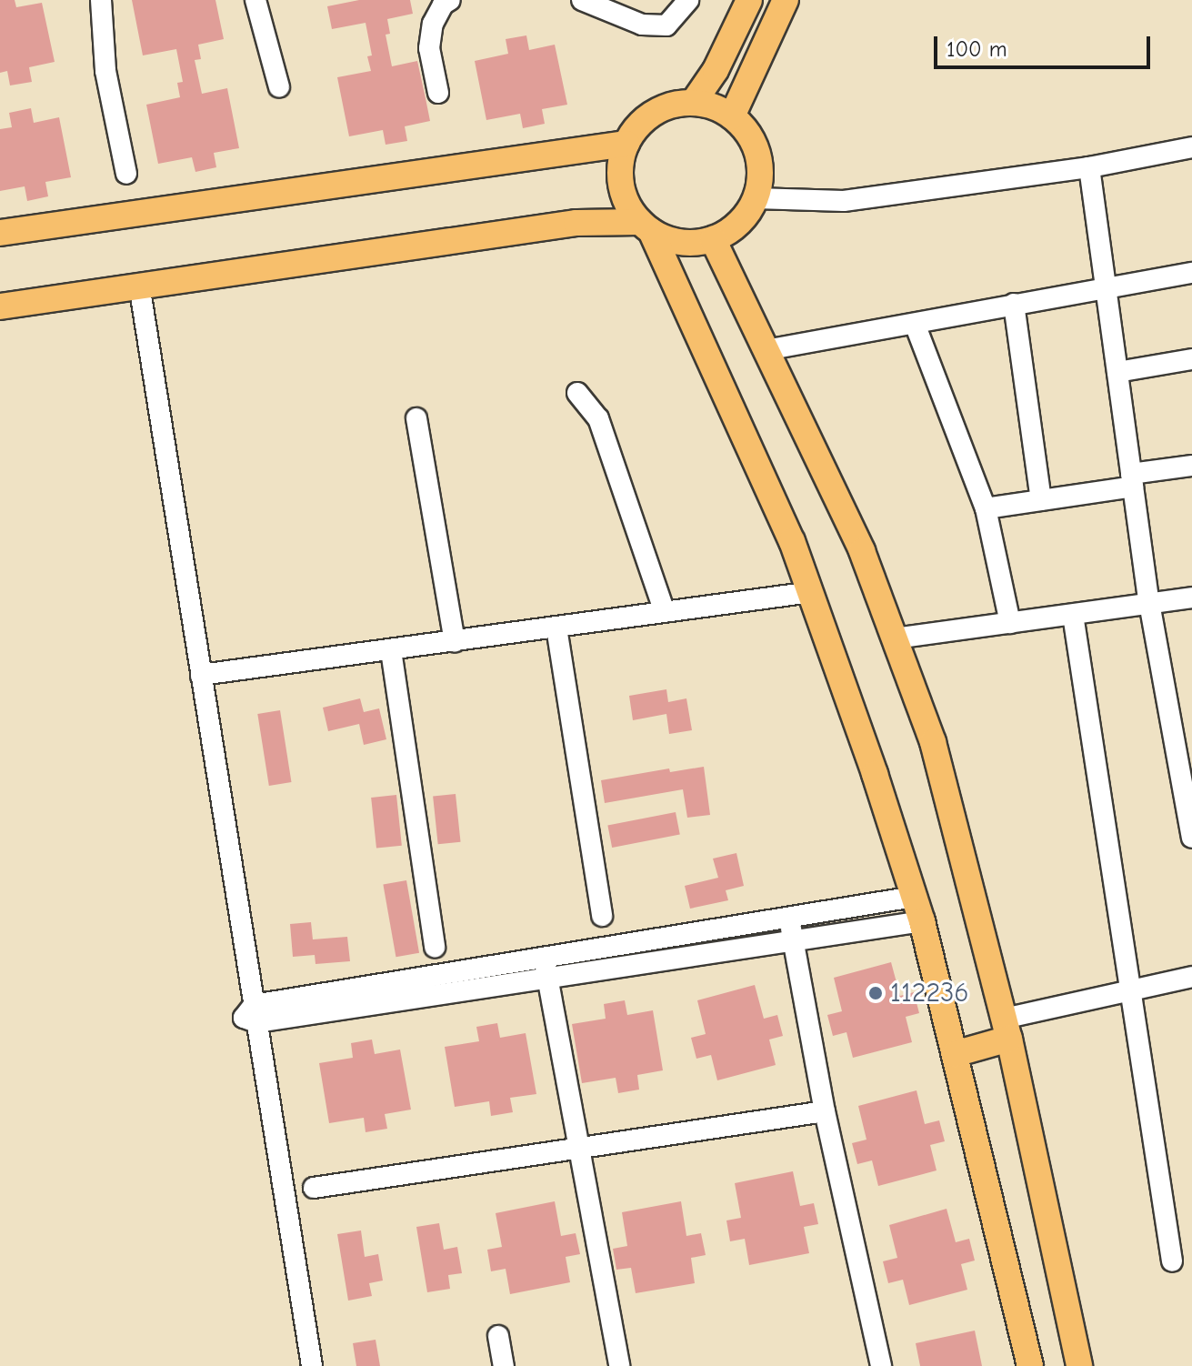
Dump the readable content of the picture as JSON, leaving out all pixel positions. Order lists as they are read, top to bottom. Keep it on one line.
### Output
{"places":["112236"],"scale_bar":"100 m"}
